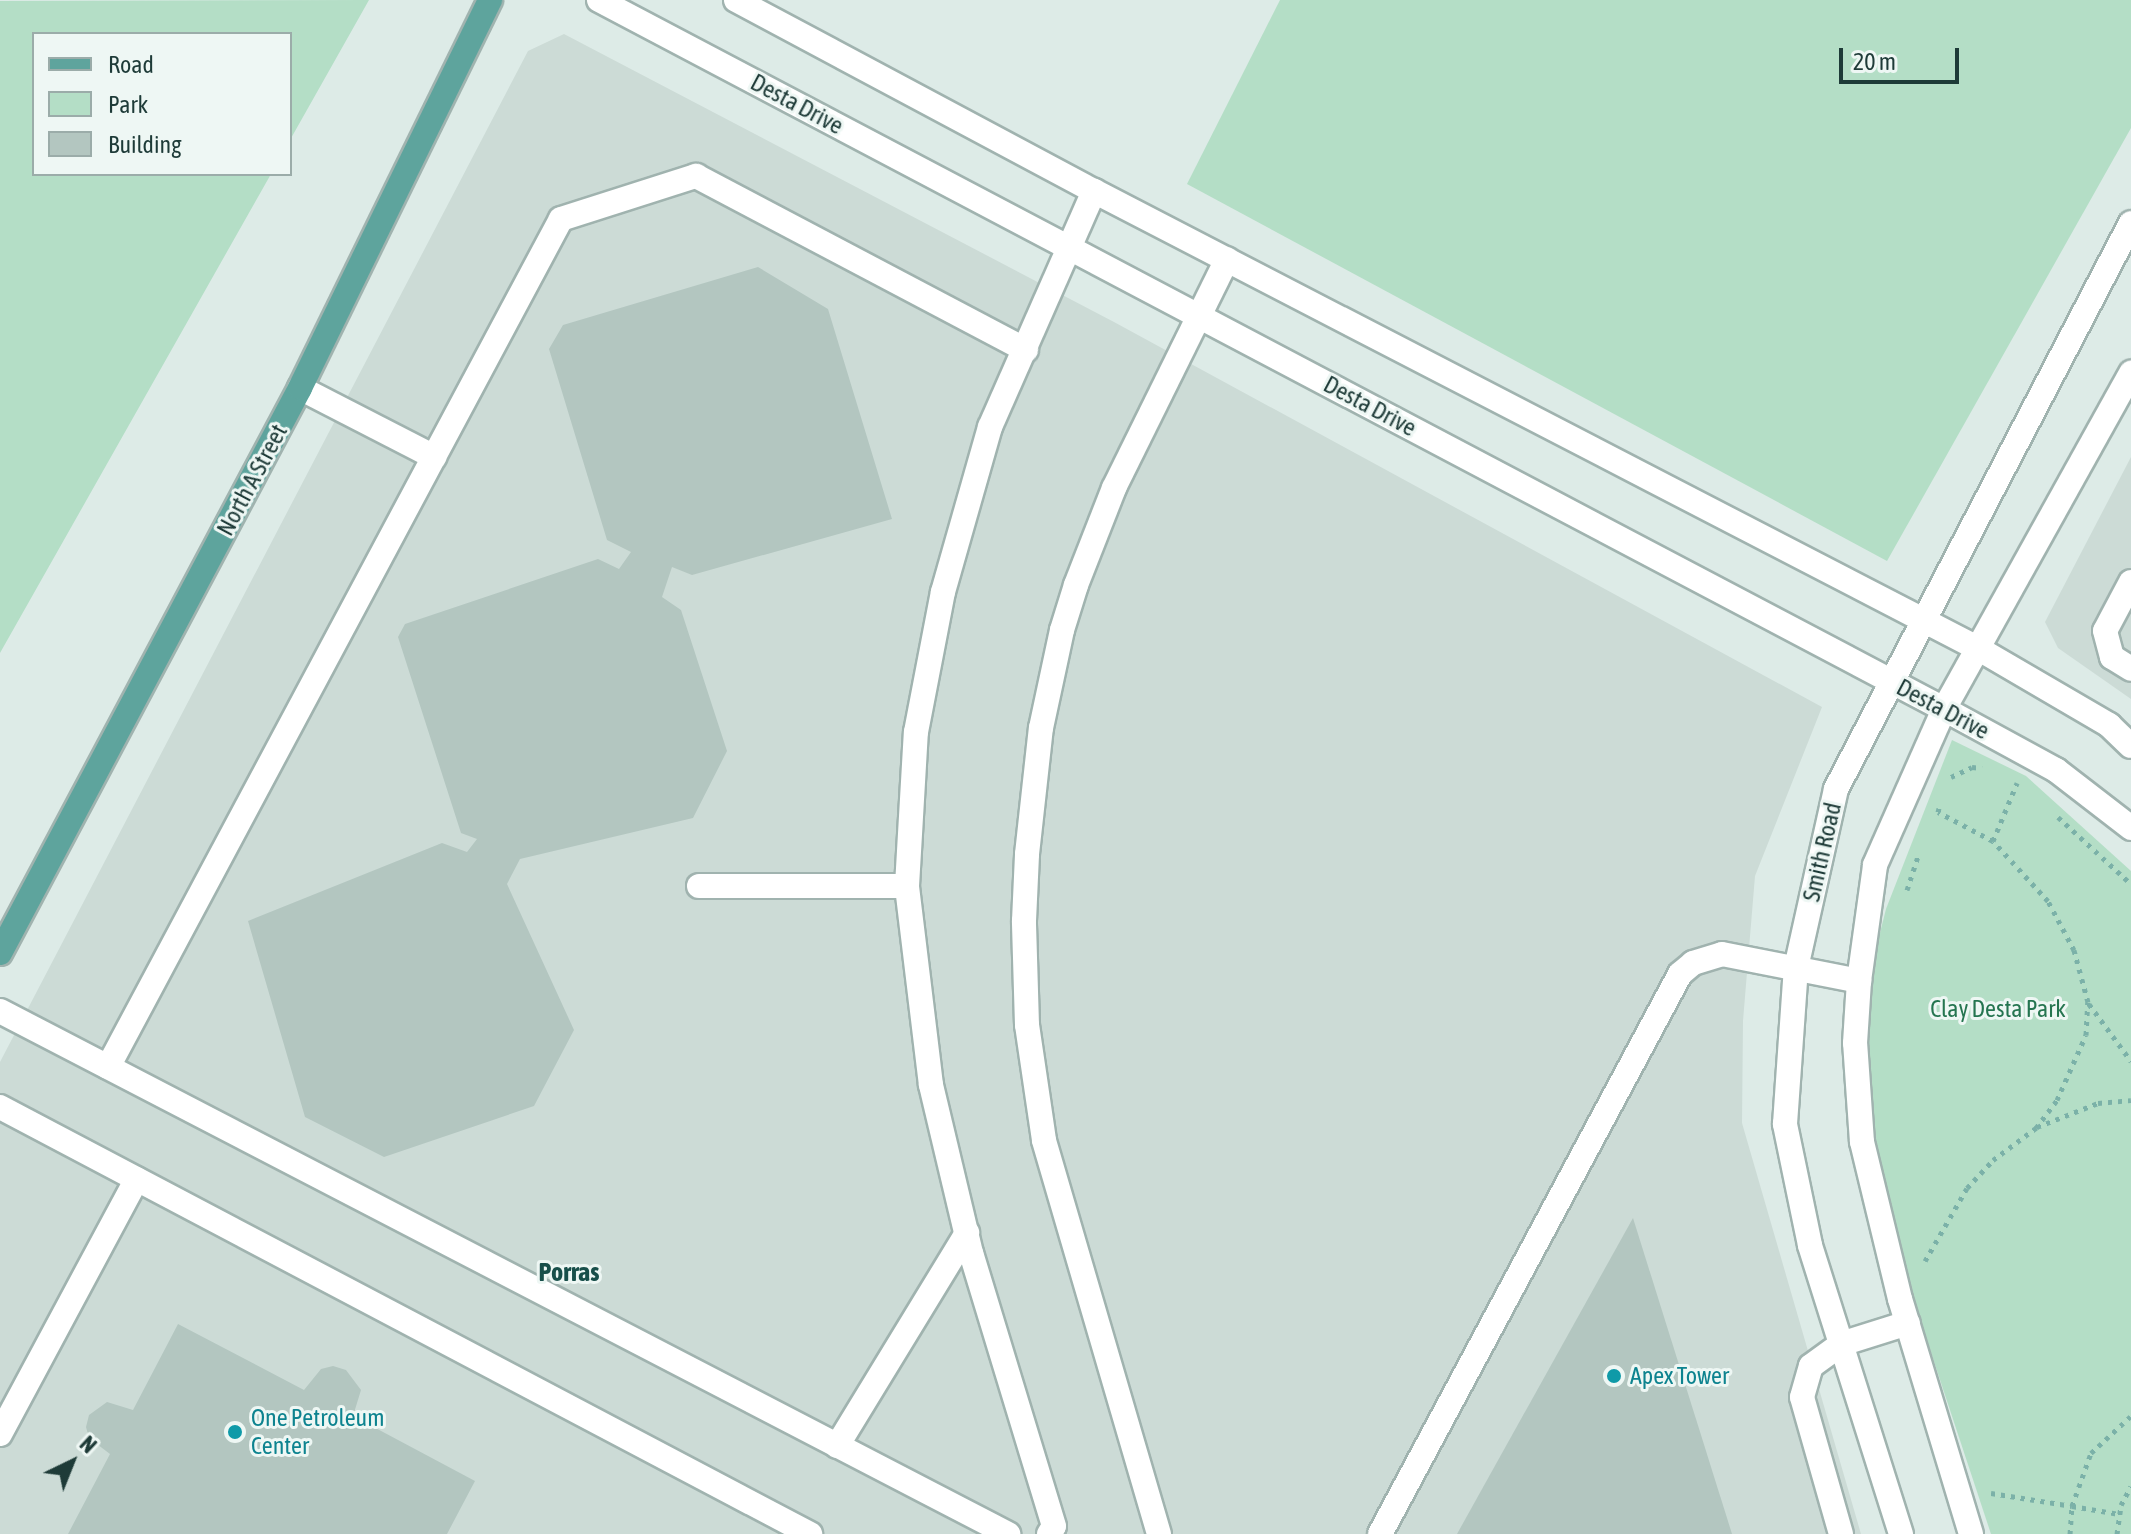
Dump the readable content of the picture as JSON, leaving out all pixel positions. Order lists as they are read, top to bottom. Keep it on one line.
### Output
{"streets":{"main road":["North A Street"],"street":["Desta Drive","Smith Road"]},"crossings":[["Desta Drive","Smith Road"]],"districts":["Porras"],"parks":["Clay Desta Park"],"places":["Apex Tower","One Petroleum Center"],"legend":["Road","Park","Building"],"scale_bar":"20 m","north":"top right"}
